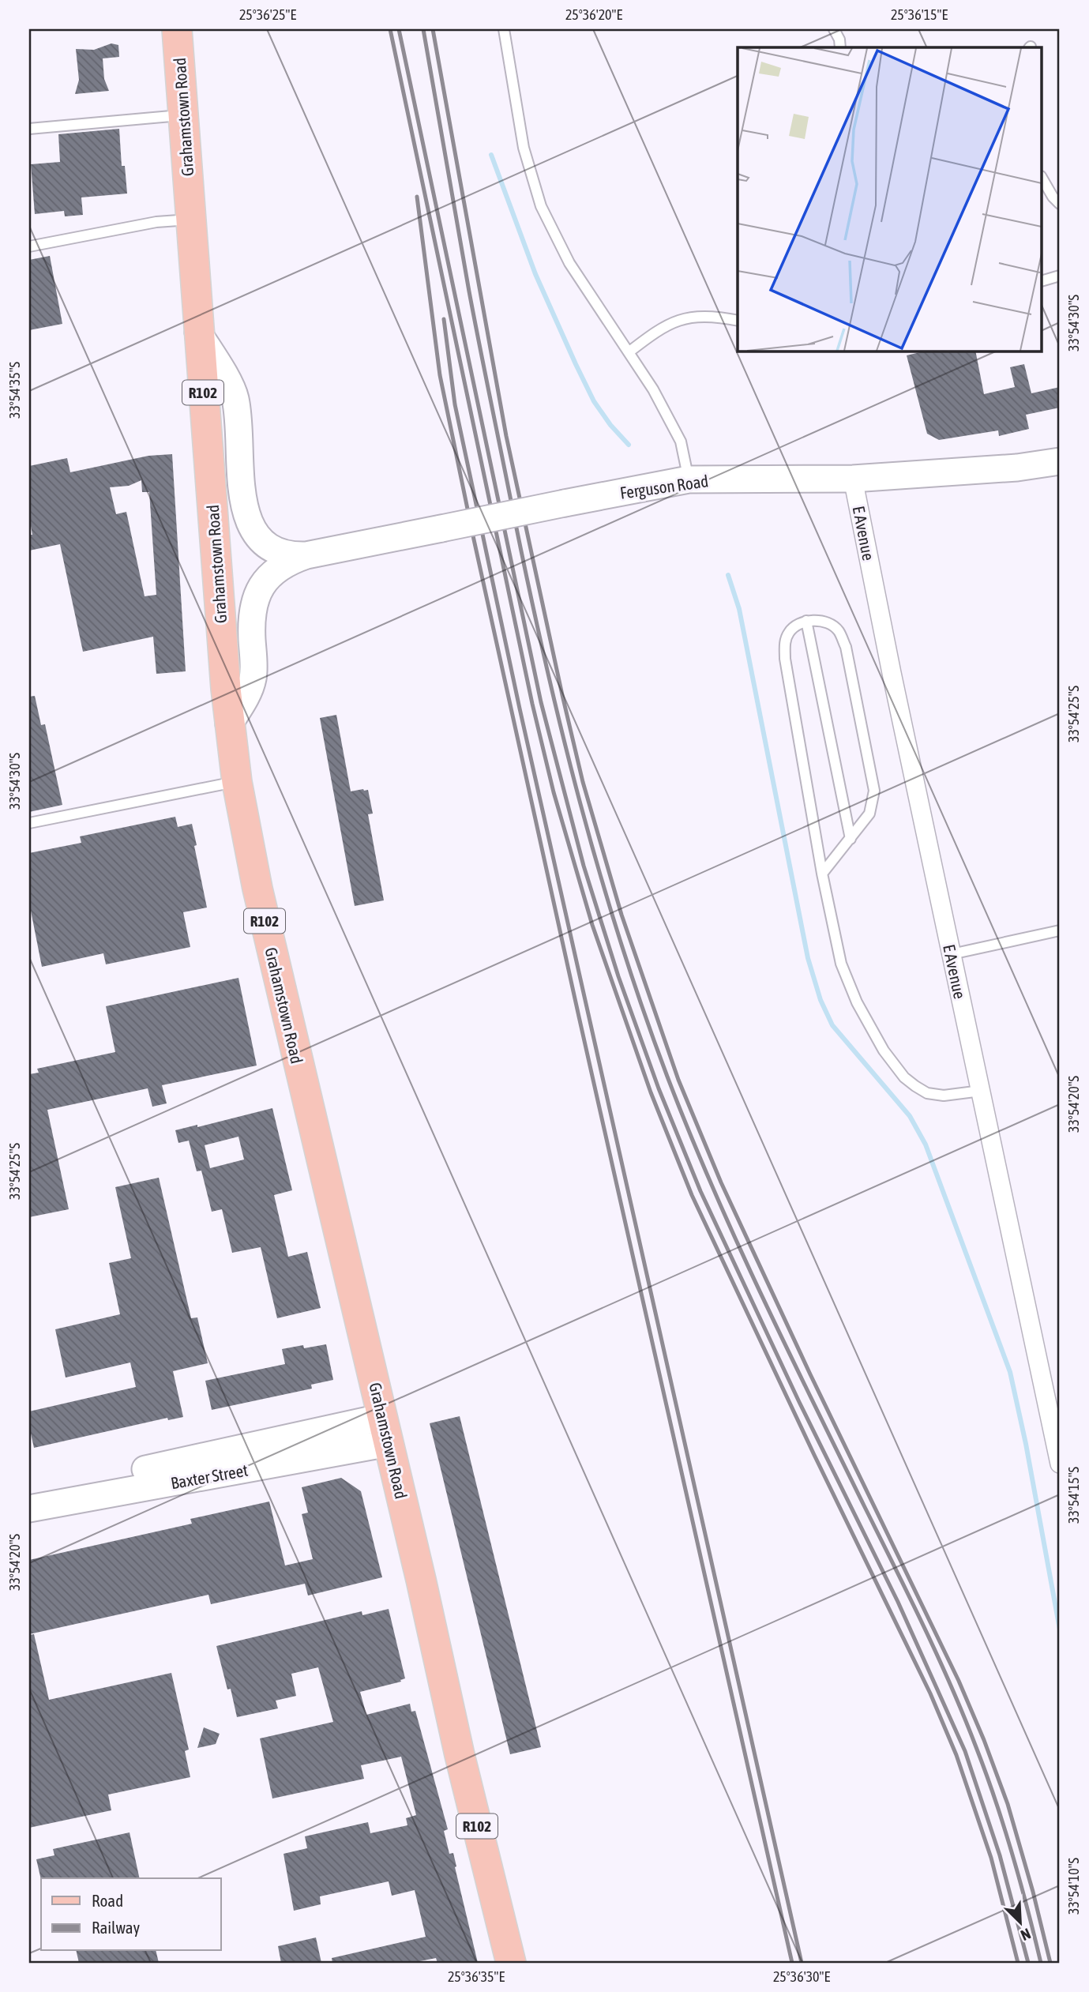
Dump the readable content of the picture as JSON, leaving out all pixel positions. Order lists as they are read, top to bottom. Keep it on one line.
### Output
{"streets":{"main road":["Grahamstown Road","R102","Ferguson Road","Baxter Street"],"street":["E Avenue"]},"crossings":[["Grahamstown Road","Ferguson Road"],["Grahamstown Road","Baxter Street"],["Ferguson Road","E Avenue"]],"legend":["Road","Railway"],"north":"bottom right","coordinates":["25°36'25\"E","25°36'20\"E","25°36'15\"E","33°54'30\"S","33°54'35\"S","33°54'25\"S","33°54'20\"S","33°54'15\"S","33°54'10\"S","25°36'35\"E","25°36'30\"E"]}
